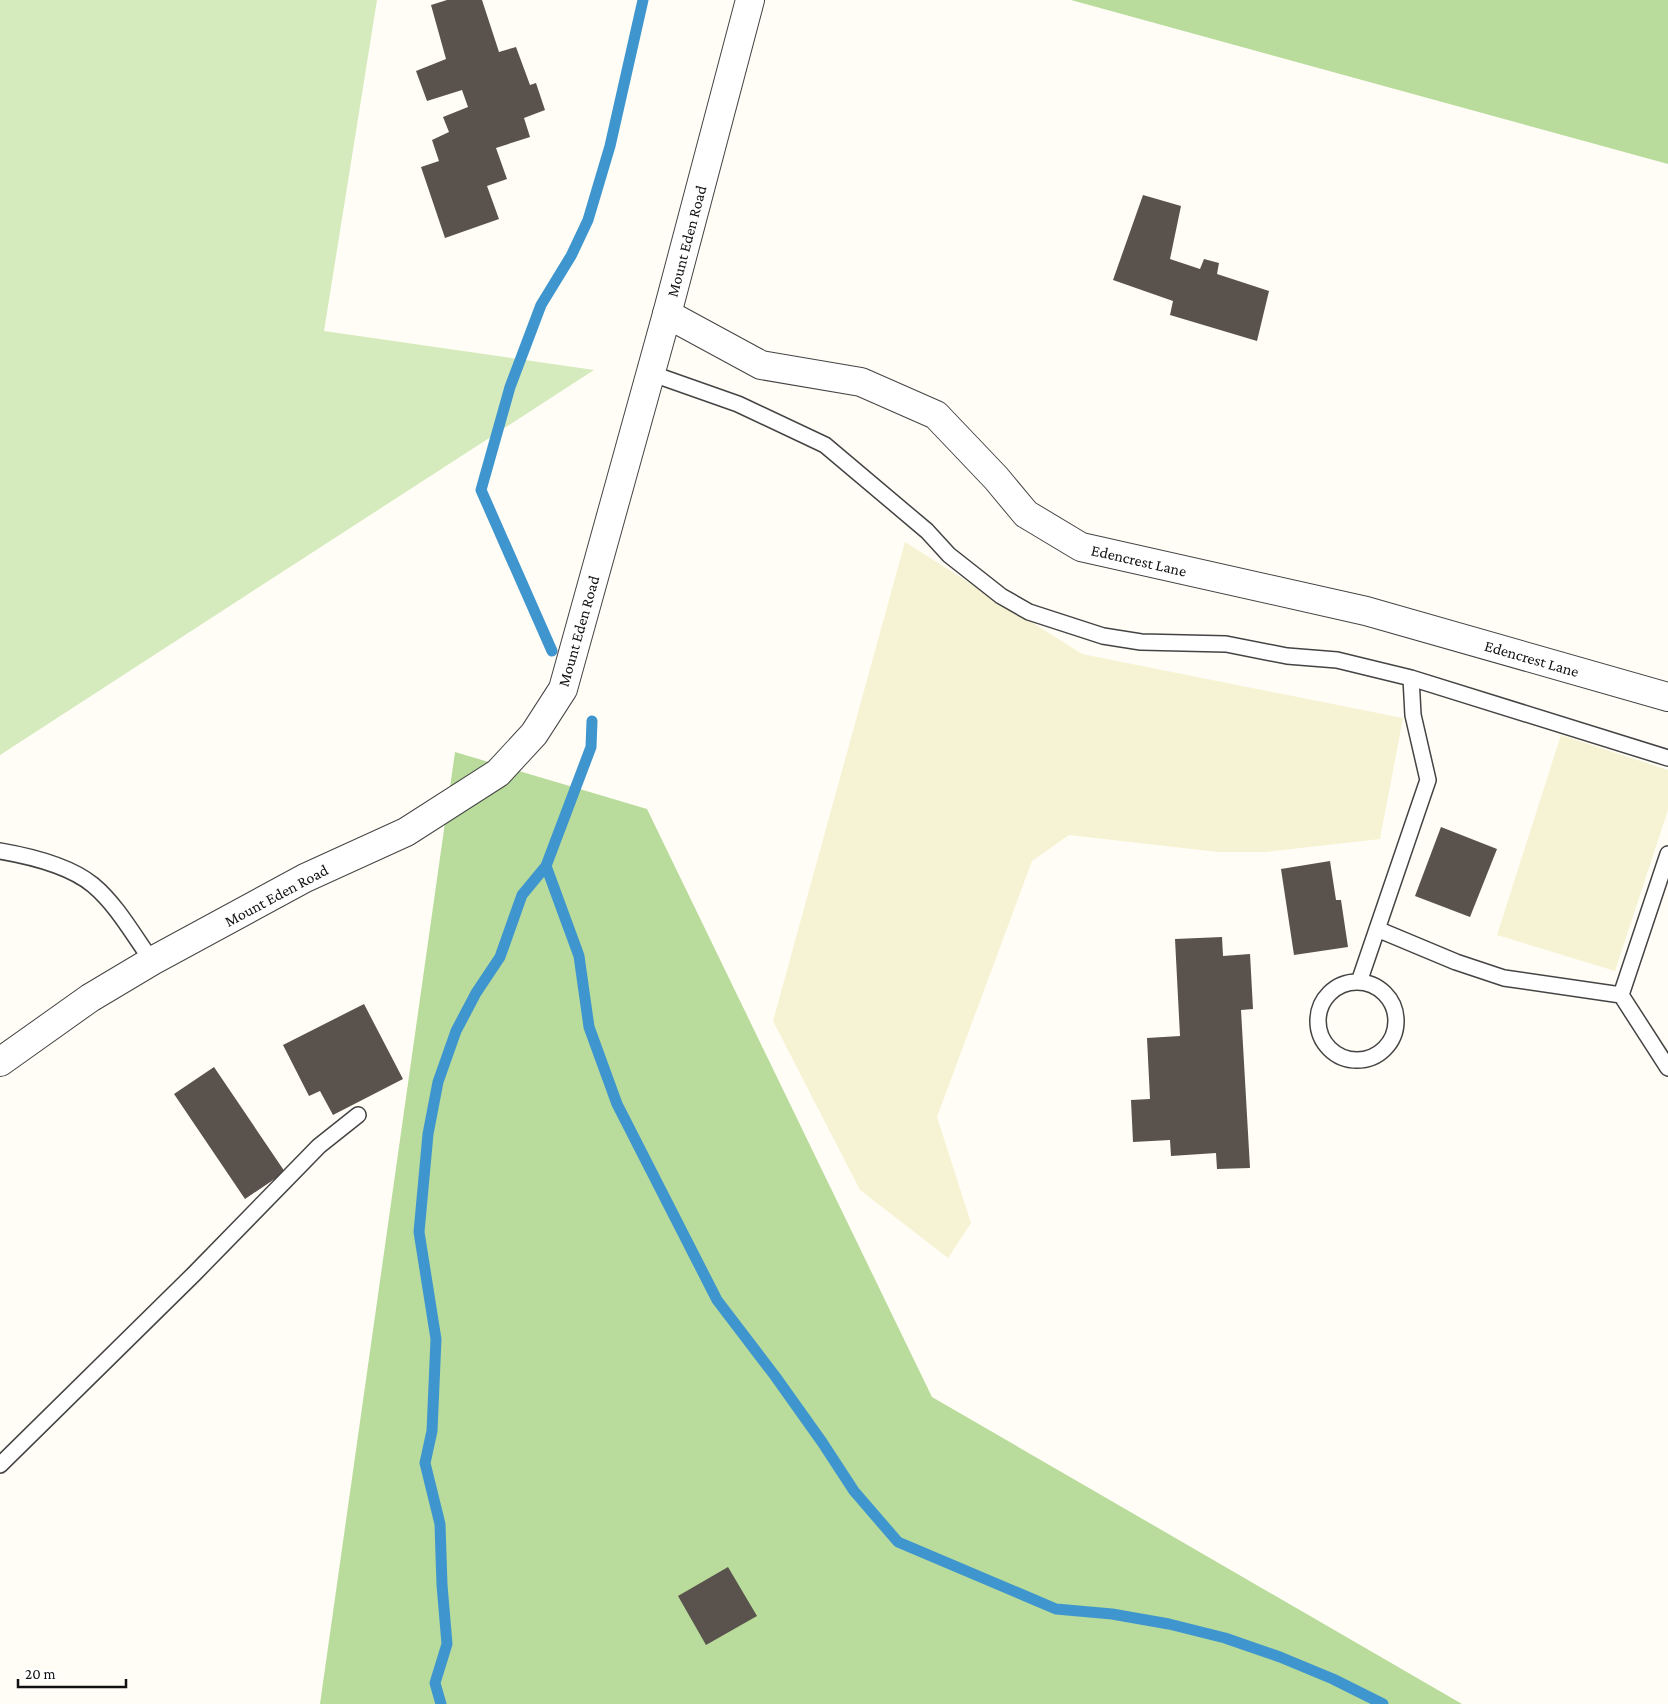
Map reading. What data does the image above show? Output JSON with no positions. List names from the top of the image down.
{
  "streets": {
    "street": ["Mount Eden Road", "Edencrest Lane"]
  },
  "crossings": [
    ["Mount Eden Road", "Edencrest Lane"]
  ],
  "scale_bar": "20 m"
}
